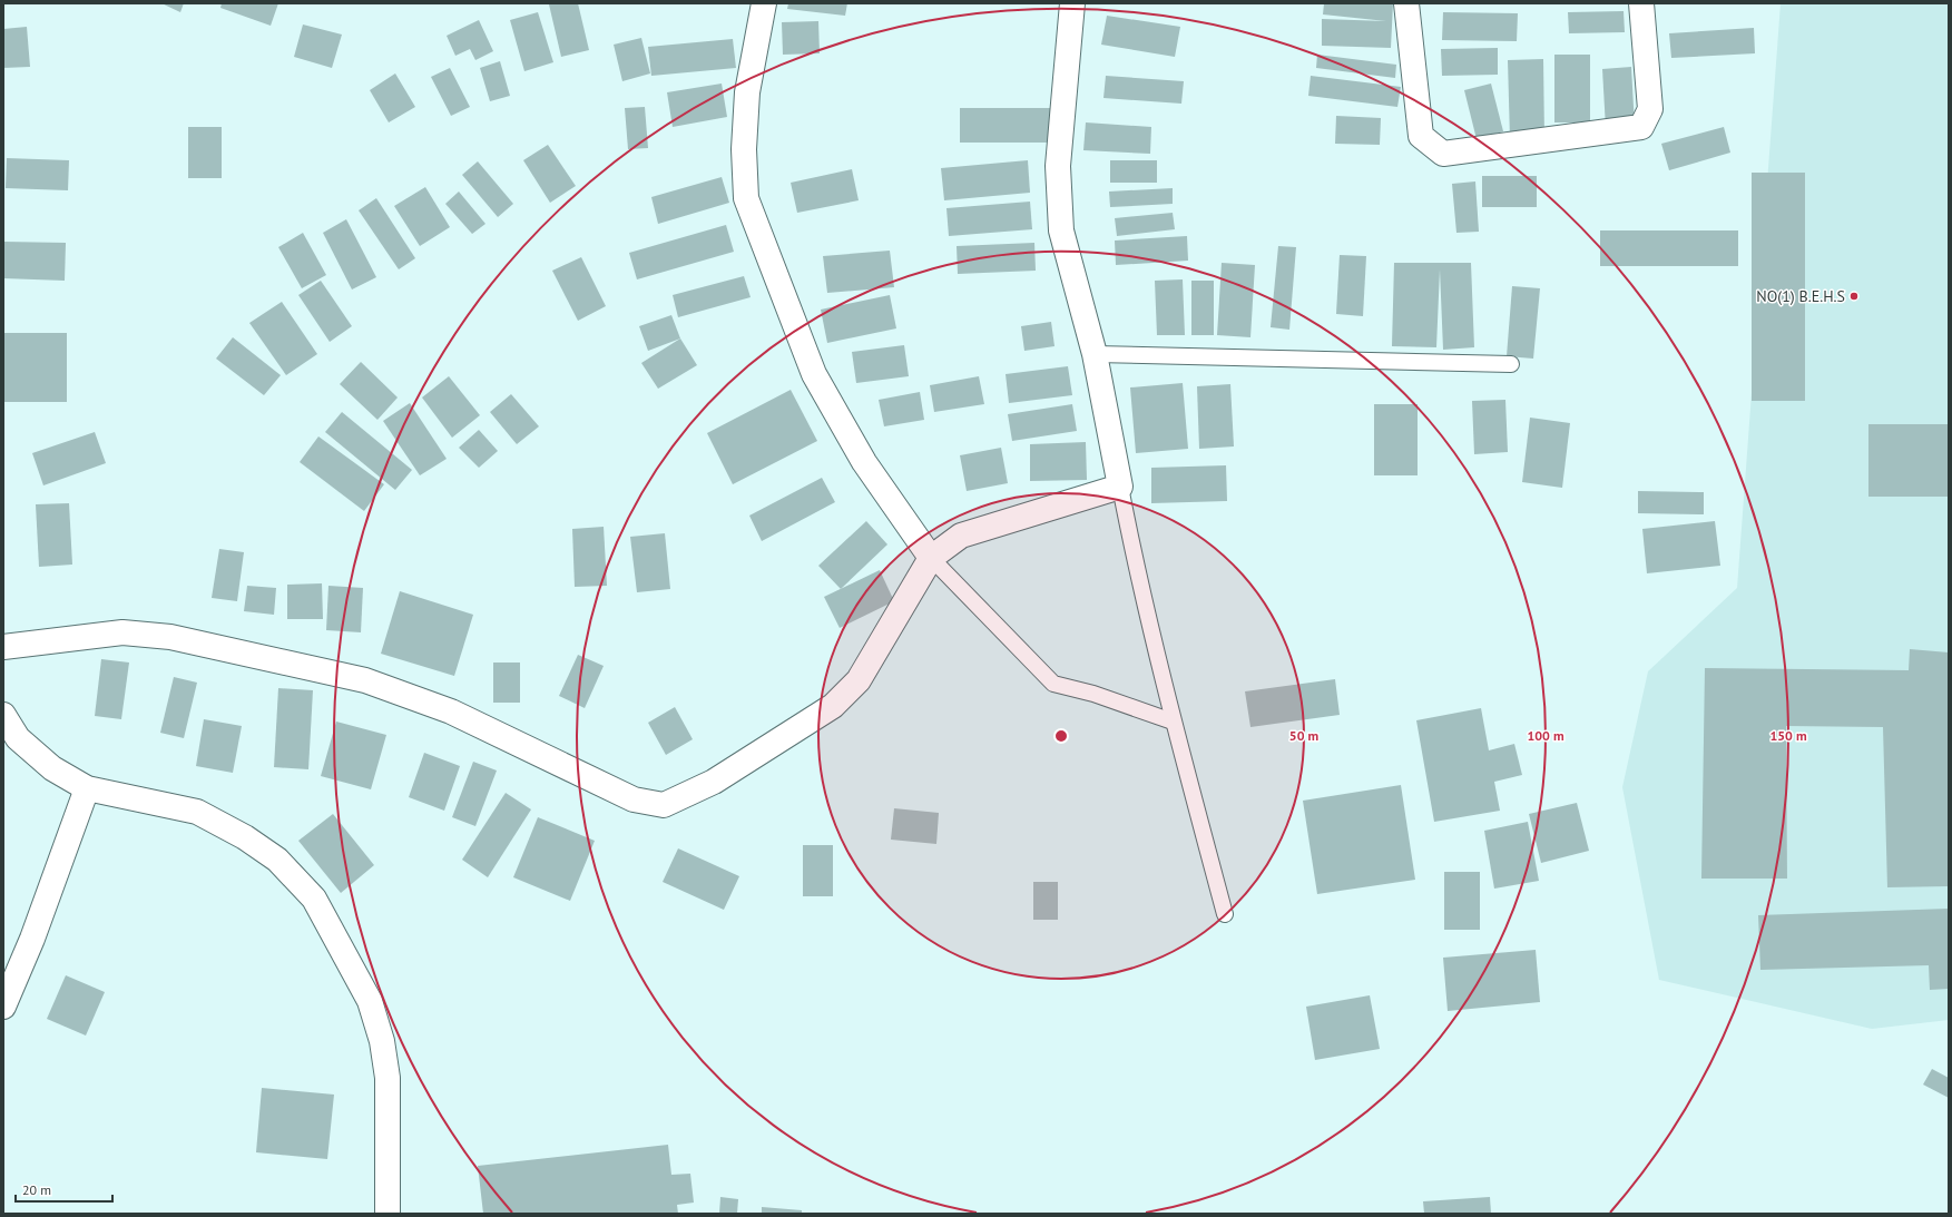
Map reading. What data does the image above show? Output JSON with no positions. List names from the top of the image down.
{
  "places": ["NO(1) B.E.H.S"],
  "scale_bar": "20 m",
  "rings": ["50 m", "100 m", "150 m"]
}
